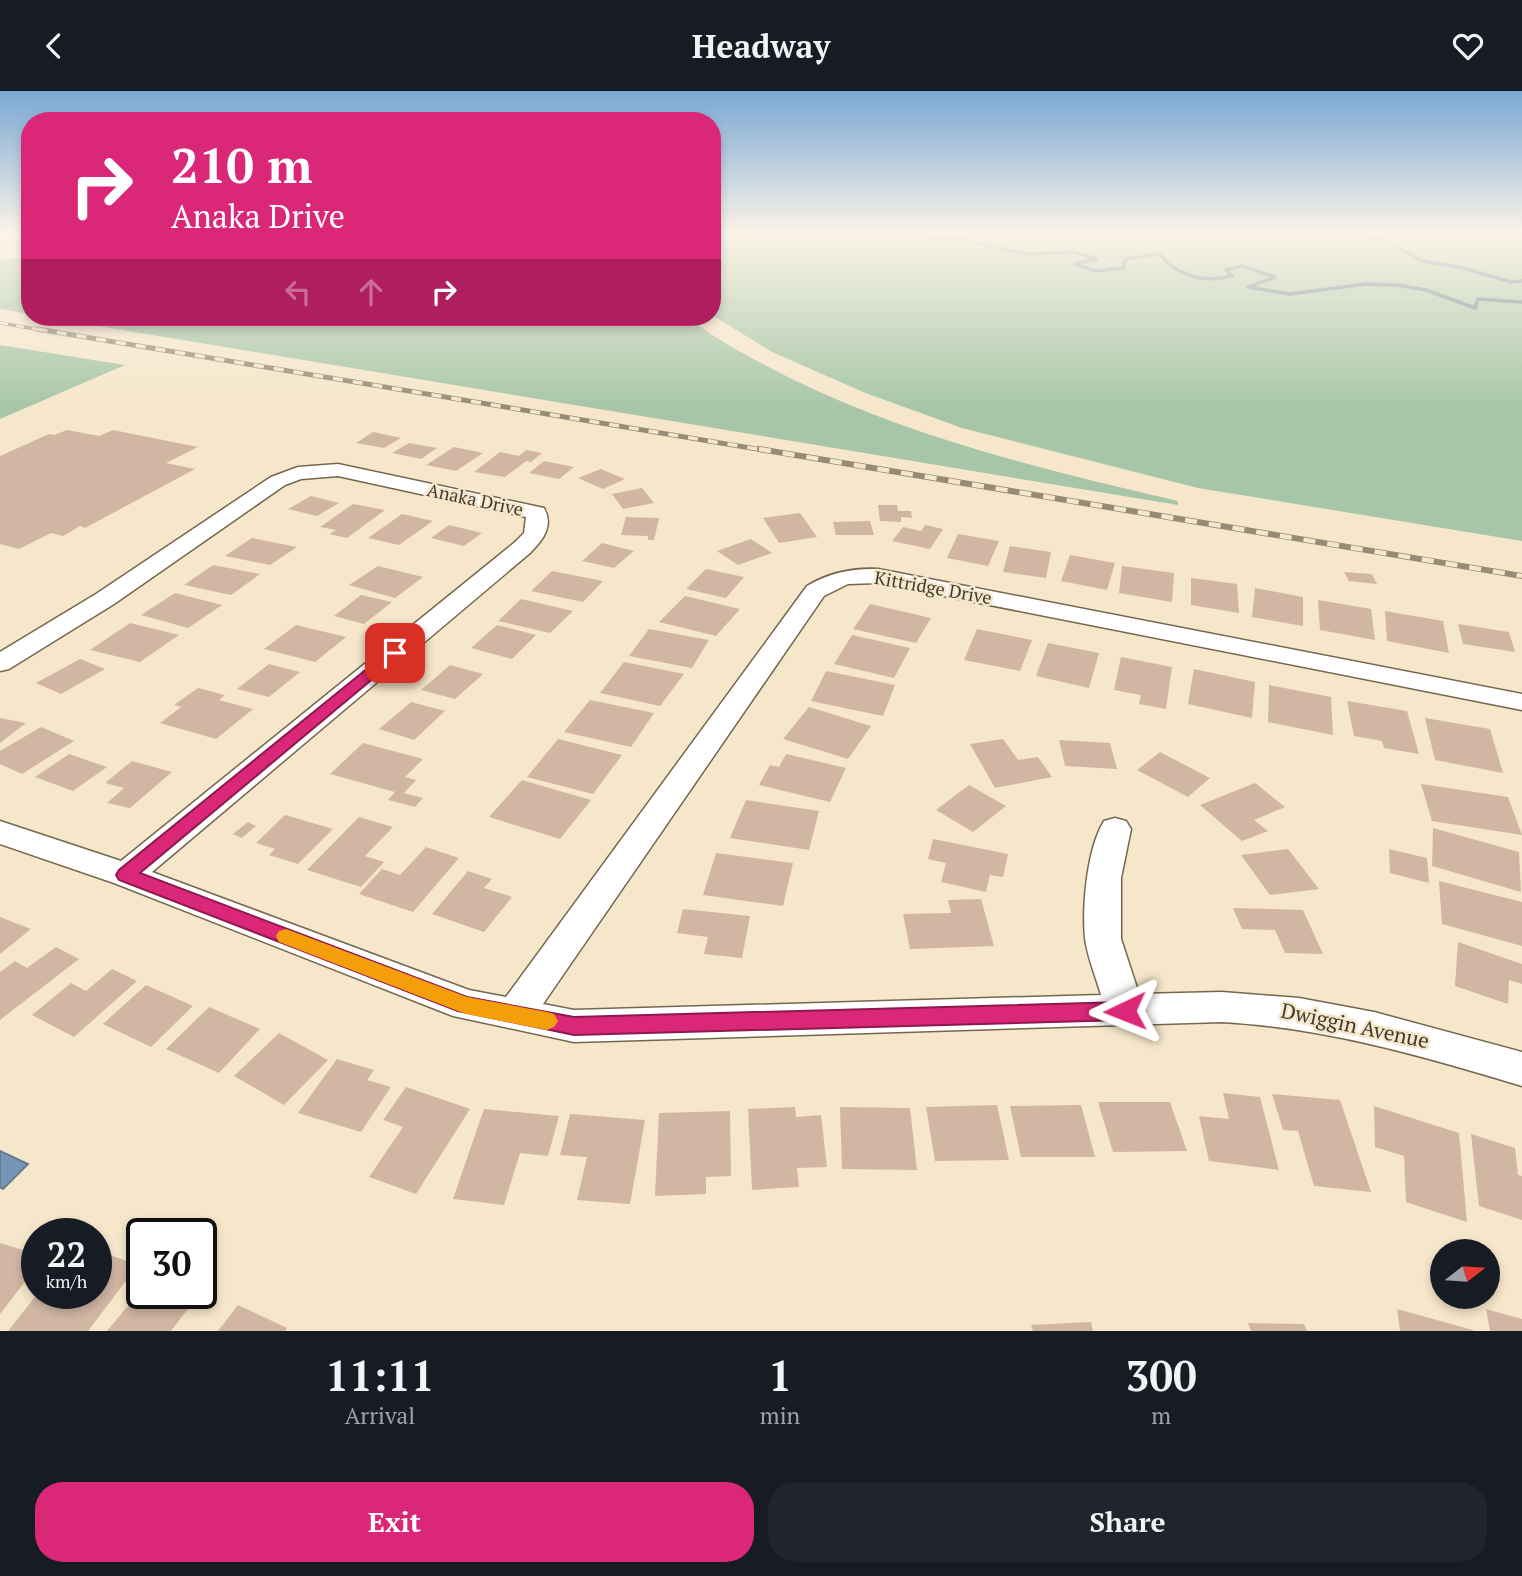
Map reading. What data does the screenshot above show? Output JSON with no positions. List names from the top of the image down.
{
  "streets": {
    "street": ["Anaka Drive", "Kittridge Drive", "Dwiggin Avenue"]
  },
  "crossings": [
    ["Anaka Drive", "Dwiggin Avenue"],
    ["Kittridge Drive", "Dwiggin Avenue"]
  ],
  "north": "right",
  "page": {
    "header": "Headway",
    "turn": ["210 m", "Anaka Drive"],
    "speed": "22 km/h",
    "limit": "30",
    "eta": [
      "11:11",
      "Arrival",
      "1",
      "min",
      "300",
      "m"
    ],
    "buttons": ["Exit", "Share"]
  }
}
